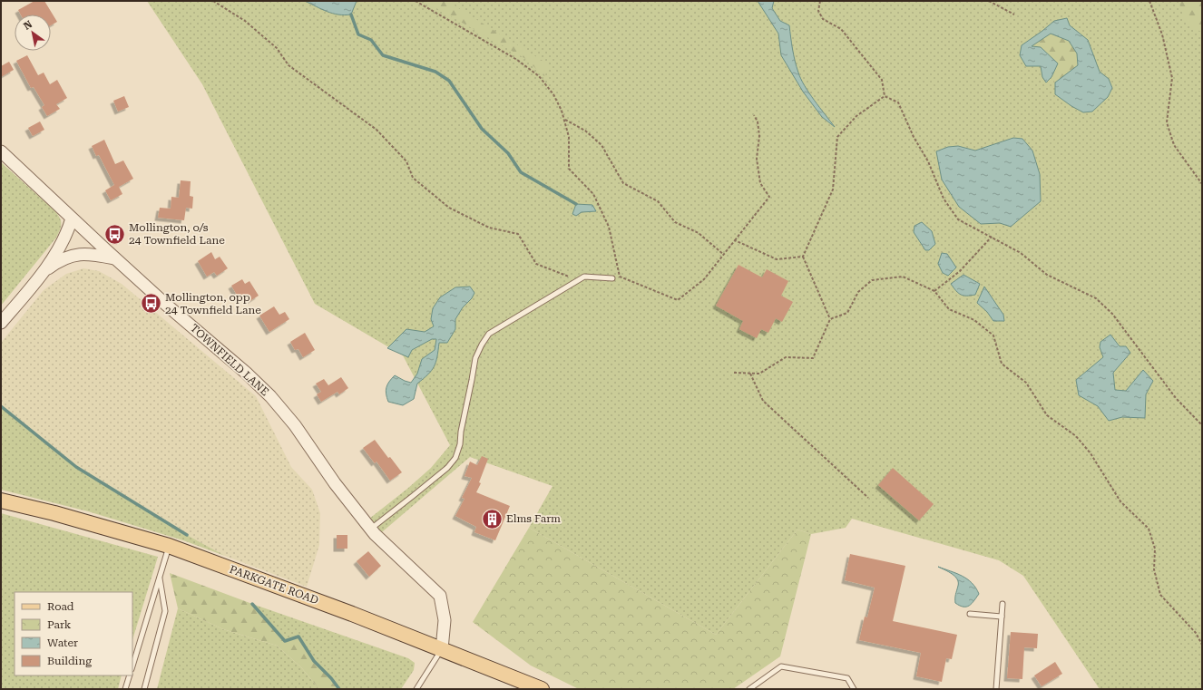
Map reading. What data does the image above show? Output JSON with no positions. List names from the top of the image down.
{
  "streets": {
    "main road": ["PARKGATE ROAD"],
    "street": ["TOWNFIELD LANE"]
  },
  "crossings": [
    ["TOWNFIELD LANE", "PARKGATE ROAD"]
  ],
  "places": {
    "bus stop": ["Mollington, o/s 24 Townfield Lane", "Mollington, opp 24 Townfield Lane"],
    "building": ["Elms Farm"]
  },
  "legend": [
    "Road",
    "Park",
    "Water",
    "Building"
  ],
  "north": "top left"
}
